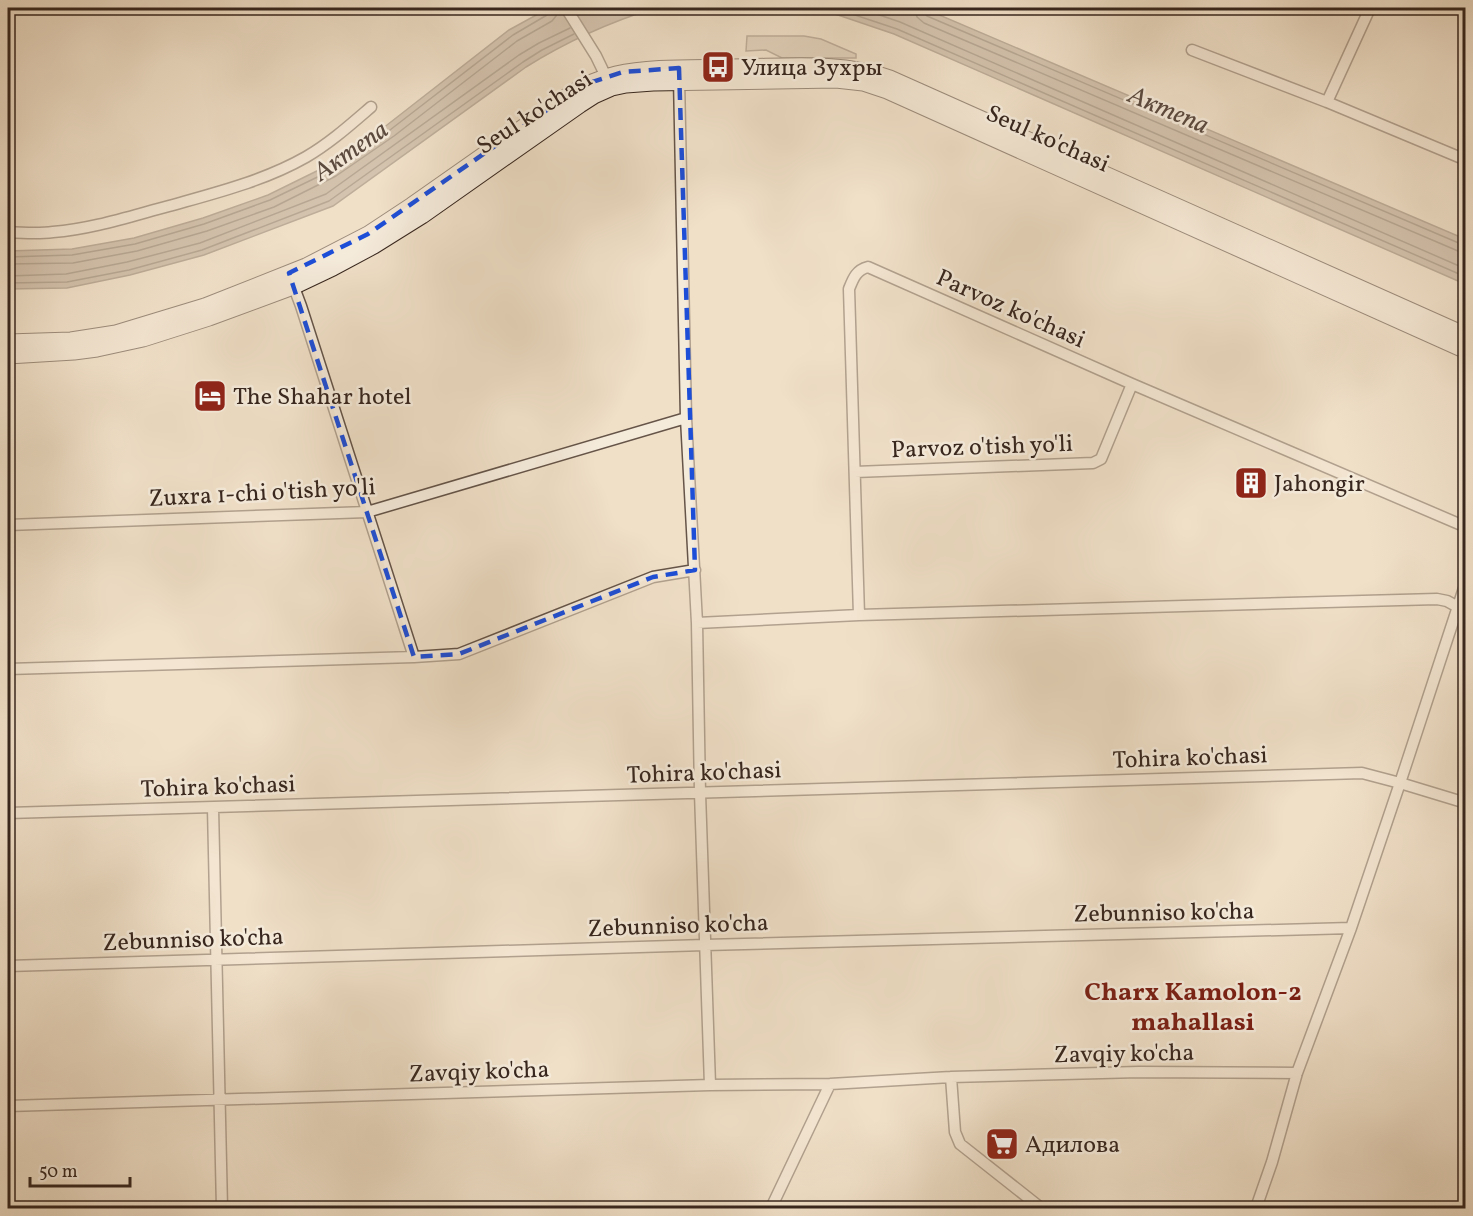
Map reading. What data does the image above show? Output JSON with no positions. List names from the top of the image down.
{
  "streets": {
    "main road": ["Seul ko'chasi"],
    "street": [
      "Parvoz ko'chasi",
      "Parvoz o'tish yo'li",
      "Zuxra 1-chi o'tish yo'li",
      "Tohira ko'chasi",
      "Zebunniso ko'cha",
      "Zavqiy ko'cha"
    ]
  },
  "crossings": [
    ["Parvoz ko'chasi", "Parvoz o'tish yo'li"]
  ],
  "districts": ["Charx Kamolon-2 mahallasi"],
  "water": ["Актепа"],
  "places": {
    "bus stop": ["Улица Зухры"],
    "hotel": ["The Shahar hotel"],
    "building": ["Jahongir"],
    "supermarket": ["Адилова"]
  },
  "scale_bar": "50 m"
}
